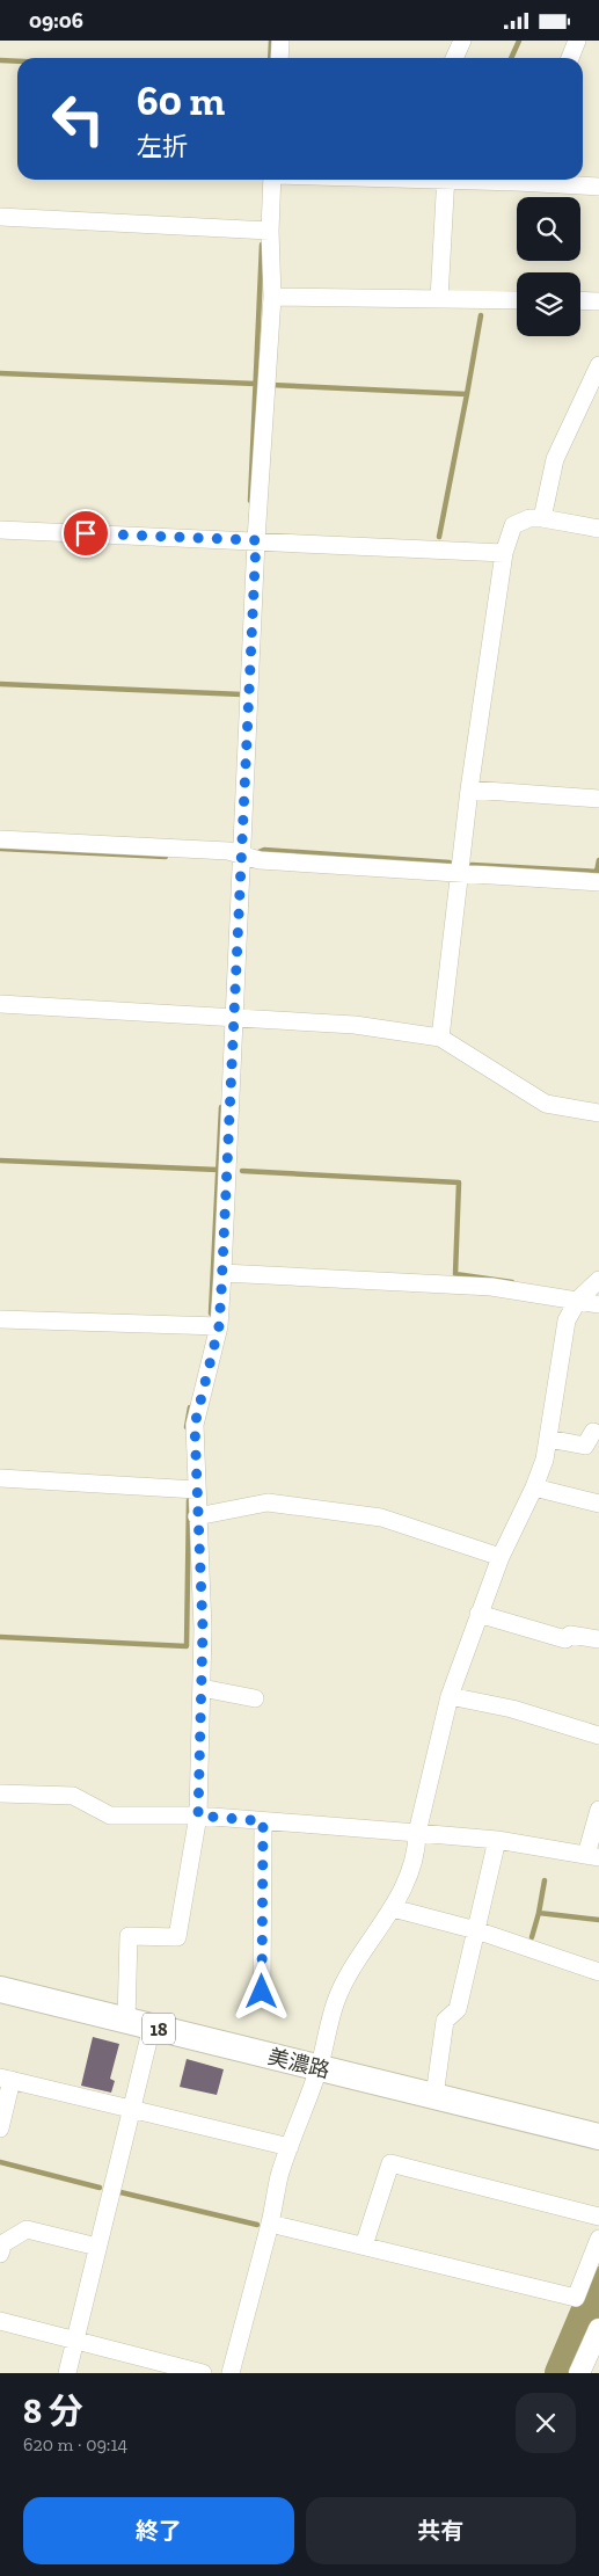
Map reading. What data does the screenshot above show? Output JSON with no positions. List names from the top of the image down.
{
  "streets": {
    "main road": ["18", "美濃路"]
  },
  "page": {
    "status": "09:06",
    "turn": ["60 m", "左折"],
    "heading": ["8 分", "620 m · 09:14"],
    "buttons": ["終了", "共有"]
  }
}
